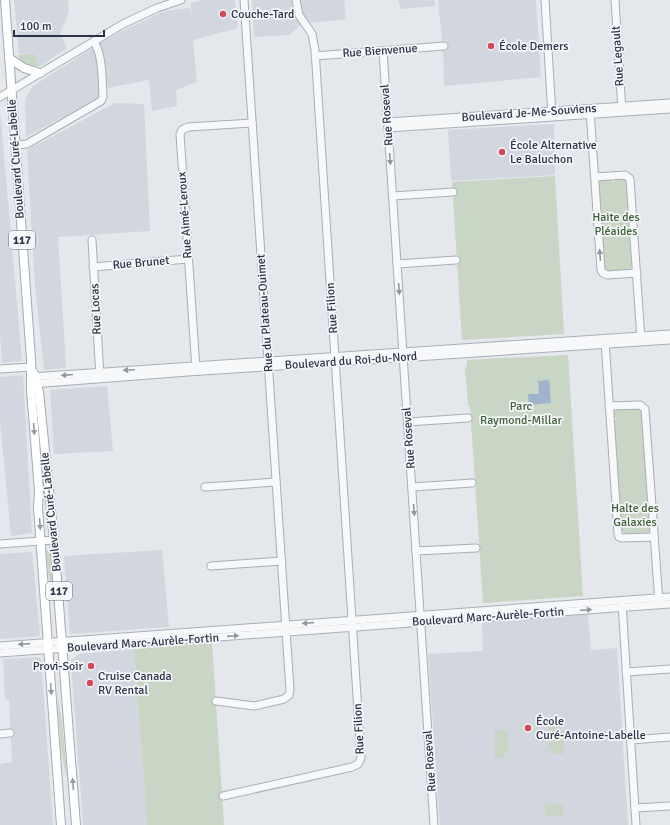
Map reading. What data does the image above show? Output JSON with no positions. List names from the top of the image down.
{
  "streets": {
    "main road": ["Boulevard Curé-Labelle", "117"],
    "street": [
      "Rue Bienvenue",
      "Rue Legault",
      "Boulevard Je-Me-Souviens",
      "Rue Roseval",
      "Rue Aimé-Leroux",
      "Rue Brunet",
      "Rue Filion",
      "Rue Locas",
      "Rue du Plateau-Ouimet",
      "Boulevard du Roi-du-Nord",
      "Boulevard Marc-Aurèle-Fortin"
    ]
  },
  "crossings": [
    ["Rue Bienvenue", "Rue Roseval"],
    ["Rue Bienvenue", "Rue Filion"],
    ["Rue Legault", "Boulevard Je-Me-Souviens"],
    ["Boulevard Je-Me-Souviens", "Rue Roseval"],
    ["Rue Roseval", "Boulevard du Roi-du-Nord"],
    ["Rue Roseval", "Boulevard Marc-Aurèle-Fortin"],
    ["Boulevard Curé-Labelle", "Boulevard du Roi-du-Nord"],
    ["Boulevard Curé-Labelle", "Boulevard Marc-Aurèle-Fortin"],
    ["Rue Aimé-Leroux", "Rue Brunet"],
    ["Rue Aimé-Leroux", "Rue du Plateau-Ouimet"],
    ["Rue Aimé-Leroux", "Boulevard du Roi-du-Nord"],
    ["Rue Brunet", "Rue Locas"],
    ["Rue Filion", "Boulevard du Roi-du-Nord"],
    ["Rue Filion", "Boulevard Marc-Aurèle-Fortin"],
    ["Rue Locas", "Boulevard du Roi-du-Nord"],
    ["Rue du Plateau-Ouimet", "Boulevard du Roi-du-Nord"],
    ["Rue du Plateau-Ouimet", "Boulevard Marc-Aurèle-Fortin"]
  ],
  "parks": ["Haite des Pléaides", "Parc Raymond-Millar", "Halte des Galaxies"],
  "places": [
    "Couche-Tard",
    "École Demers",
    "École Alternative Le Baluchon",
    "Provi-Soir",
    "Cruise Canada RV Rental",
    "École Curé-Antoine-Labelle"
  ],
  "scale_bar": "100 m"
}
